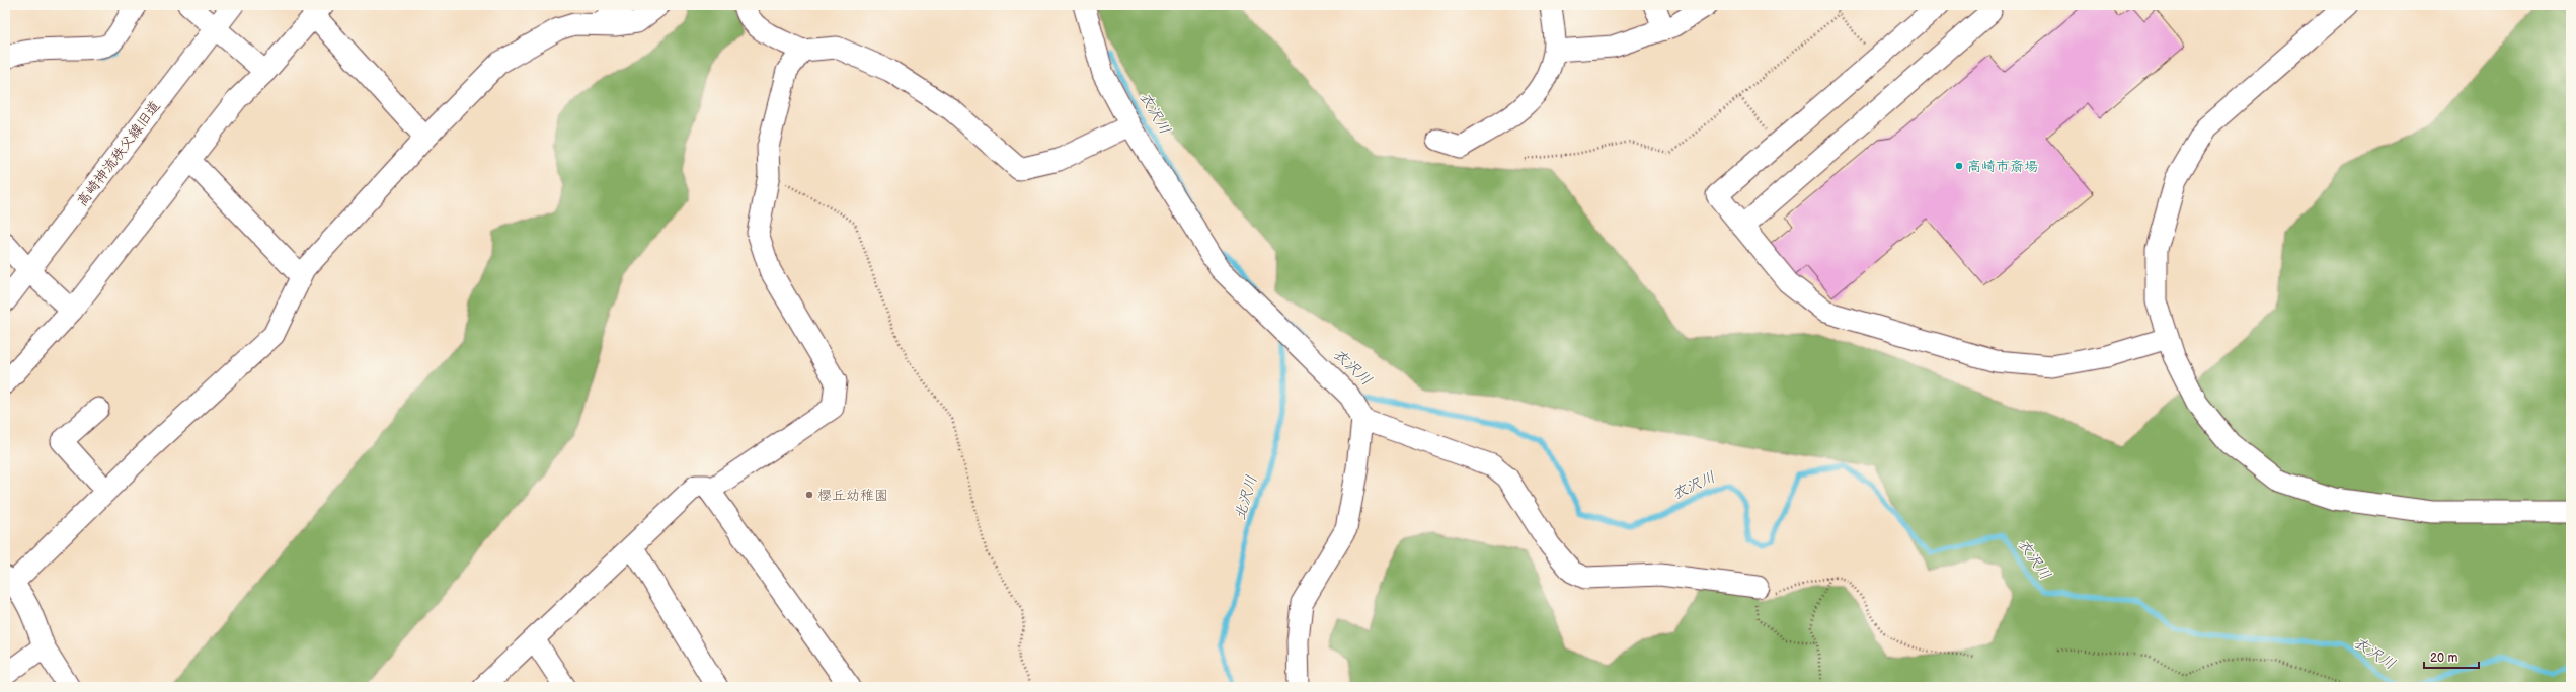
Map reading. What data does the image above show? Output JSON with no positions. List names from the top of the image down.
{
  "streets": {
    "street": ["高崎神流秩父線旧道"]
  },
  "water": ["衣沢川", "北沢川"],
  "places": ["高崎市斎場", "櫻丘幼稚園"],
  "scale_bar": "20 m"
}
